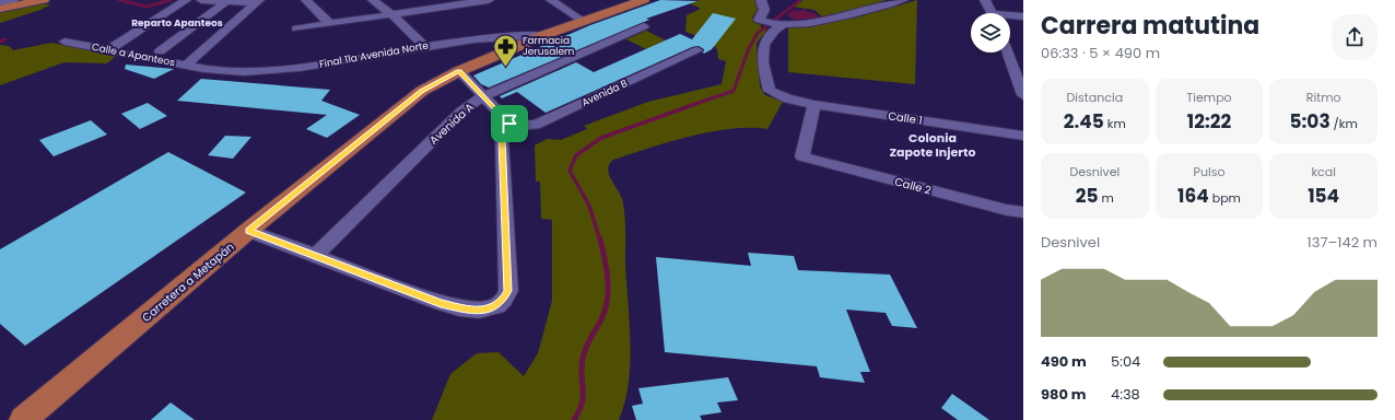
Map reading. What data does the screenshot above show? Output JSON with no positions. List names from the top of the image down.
{
  "streets": {
    "main road": ["Carretera a Metapán"],
    "street": [
      "Calle a Apanteos",
      "Final 11a Avenida Norte",
      "Avenida B",
      "Calle 1",
      "Avenida A",
      "Calle 2"
    ]
  },
  "crossings": [
    ["Calle a Apanteos", "Final 11a Avenida Norte"],
    ["Final 11a Avenida Norte", "Carretera a Metapán"],
    ["Calle 1", "Calle 2"]
  ],
  "districts": ["Reparto Apanteos", "Colonia Zapote Injerto"],
  "places": {
    "pharmacy": ["Farmacia Jerusalem"]
  },
  "page": {
    "heading": ["Carrera matutina", "06:33 · 5 × 490 m"],
    "stats": [
      ["Distancia", "2.45 km"],
      ["Tiempo", "12:22"],
      ["Ritmo", "5:03 /km"],
      ["Desnivel", "25 m"],
      ["Pulso", "164 bpm"],
      ["kcal", "154"]
    ],
    "chart": ["Desnivel", "137–142 m"],
    "list": [
      {
        "name": "490 m",
        "note": "5:04"
      },
      {
        "name": "980 m",
        "note": "4:38"
      }
    ]
  }
}
